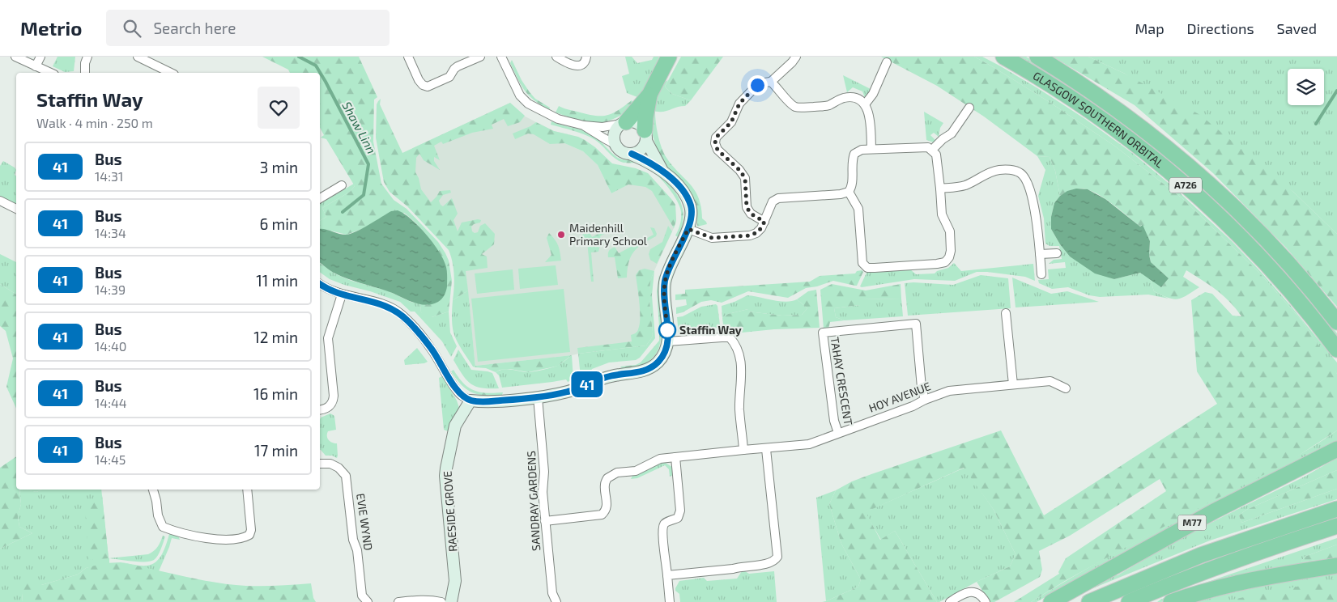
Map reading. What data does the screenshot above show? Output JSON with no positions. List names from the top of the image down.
{
  "streets": {
    "highway": ["GLASGOW SOUTHERN ORBITAL", "A726", "M77"],
    "street": [
      "TAHAY CRESCENT",
      "HOY AVENUE",
      "SANDRAY GARDENS",
      "RAESIDE GROVE",
      "EVIE WYND"
    ]
  },
  "crossings": [
    ["TAHAY CRESCENT", "HOY AVENUE"]
  ],
  "water": ["Shaw Linn"],
  "places": ["Maidenhill Primary School", "Staffin Way"],
  "lines": ["bus line 41"],
  "page": {
    "header": "Metrio",
    "search": "Search here",
    "nav": ["Map", "Directions", "Saved"],
    "on_map": "41",
    "heading": ["Staffin Way", "Walk · 4 min · 250 m"],
    "list": [
      {
        "mark": "41",
        "name": "Bus",
        "note": "14:31",
        "value": "3 min"
      },
      {
        "mark": "41",
        "name": "Bus",
        "note": "14:34",
        "value": "6 min"
      },
      {
        "mark": "41",
        "name": "Bus",
        "note": "14:39",
        "value": "11 min"
      },
      {
        "mark": "41",
        "name": "Bus",
        "note": "14:40",
        "value": "12 min"
      },
      {
        "mark": "41",
        "name": "Bus",
        "note": "14:44",
        "value": "16 min"
      },
      {
        "mark": "41",
        "name": "Bus",
        "note": "14:45",
        "value": "17 min"
      }
    ]
  }
}
